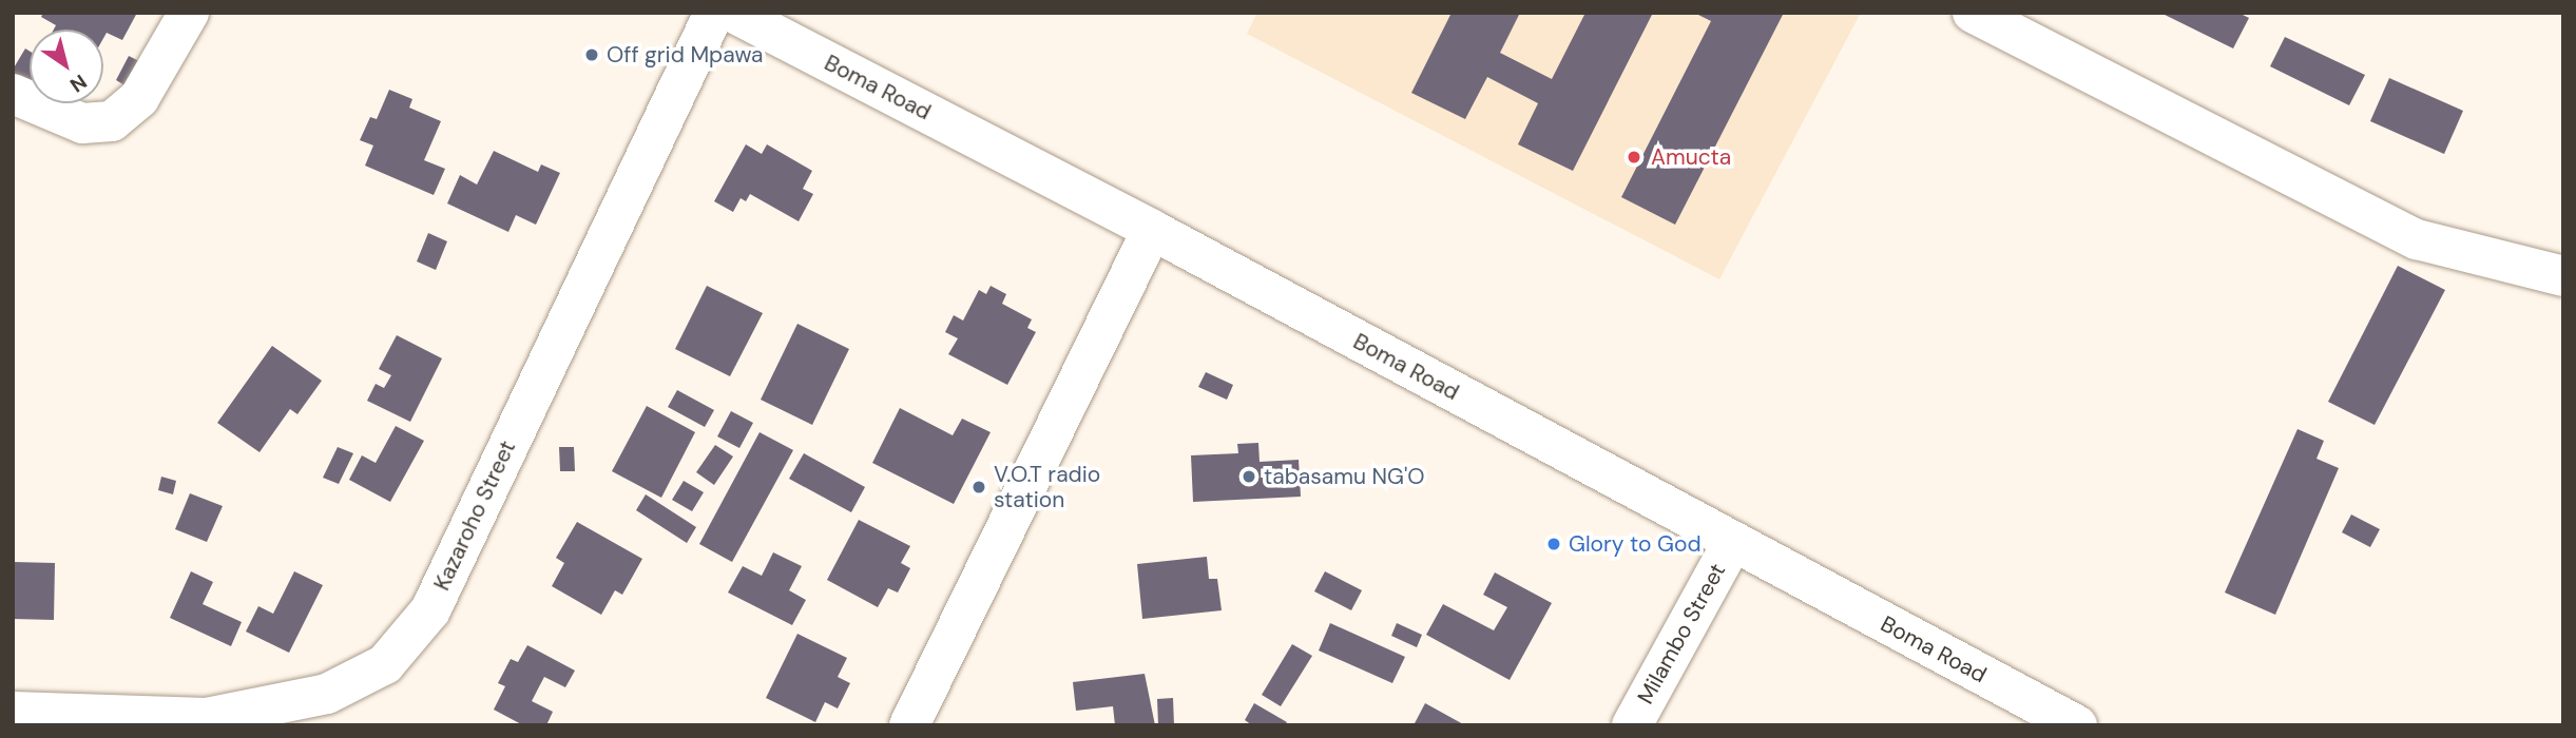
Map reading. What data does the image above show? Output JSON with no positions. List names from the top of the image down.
{
  "streets": {
    "street": ["Boma Road", "Kazaroho Street", "Milambo Street"]
  },
  "crossings": [
    ["Boma Road", "Milambo Street"]
  ],
  "places": [
    "Off grid Mpawa",
    "Amucta",
    "tabasamu NG'O",
    "V.O.T radio station",
    "Glory to God"
  ],
  "north": "bottom right"
}
